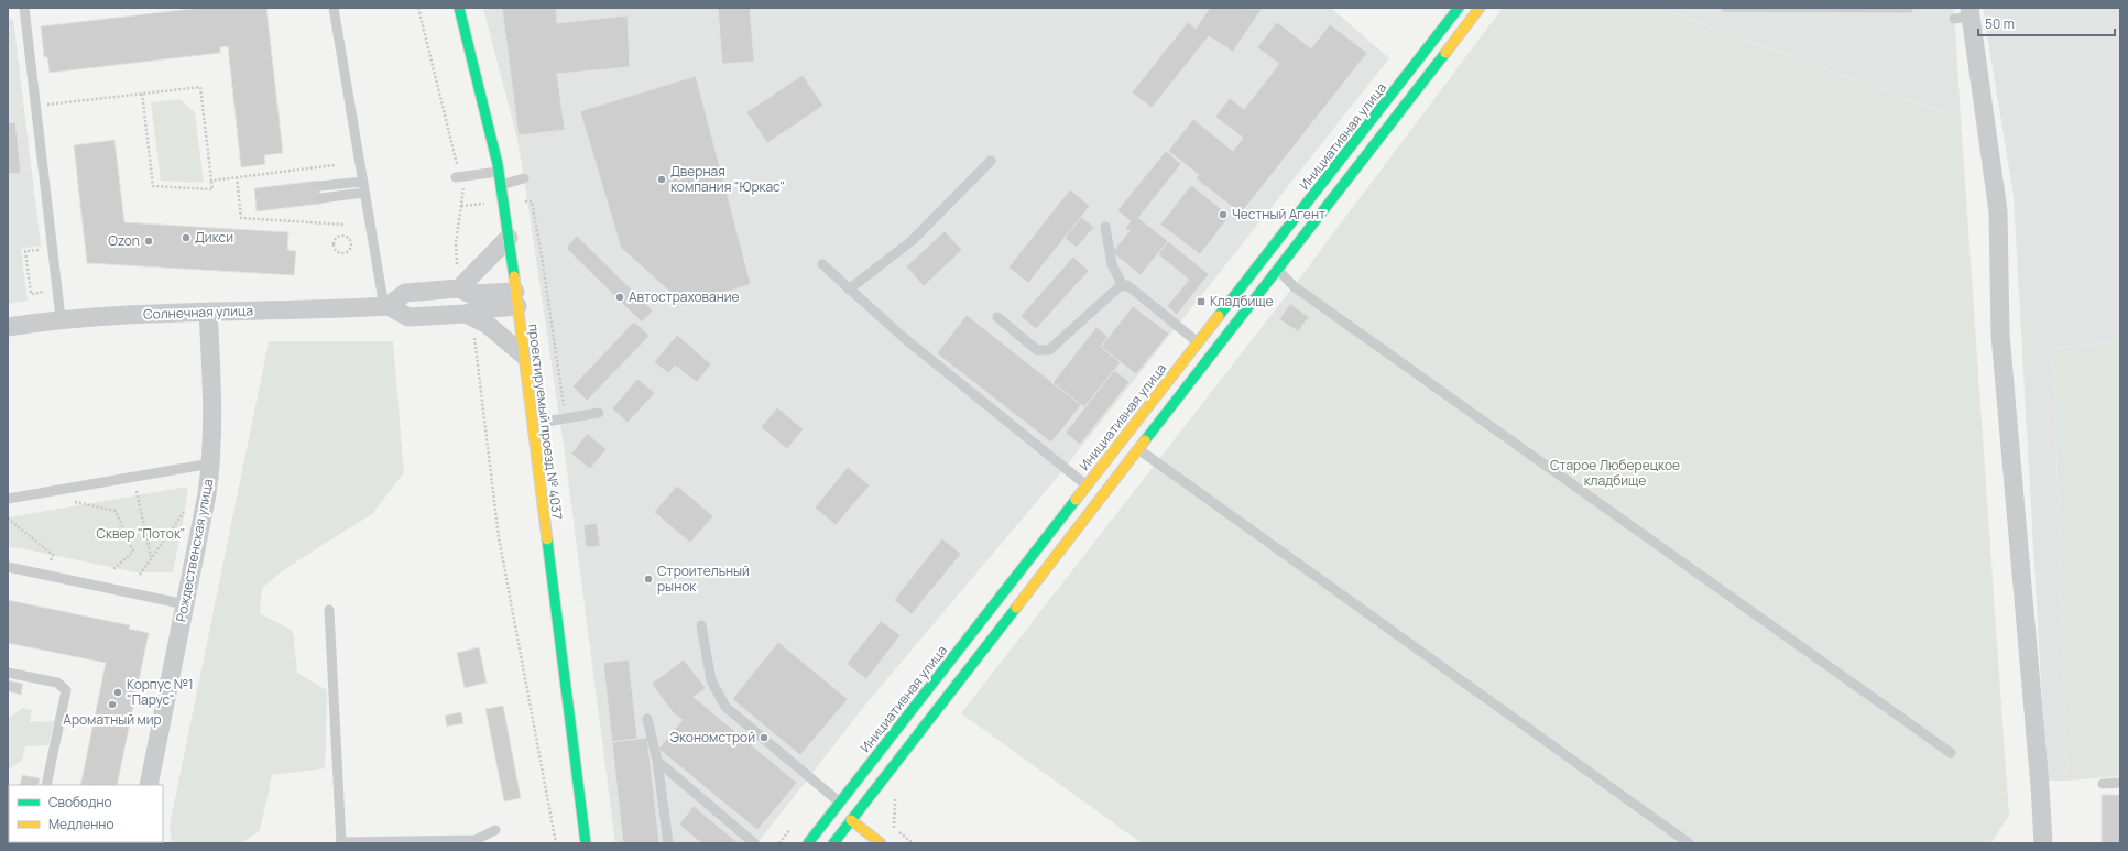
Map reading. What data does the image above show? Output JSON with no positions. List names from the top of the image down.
{
  "streets": {
    "main road": ["Инициативная улица", "проектируемый проезд № 4037"],
    "street": ["Солнечная улица", "Рождественская улица"]
  },
  "crossings": [
    ["Солнечная улица", "Рождественская улица"]
  ],
  "parks": ["Старое Люберецкое кладбище", "Сквер \"Поток\""],
  "places": {
    "other": [
      "Дверная компания \"Юркас\"",
      "Честный Агент",
      "Дикси",
      "Ozon",
      "Автострахование",
      "Строительный рынок",
      "Корпус №1 \"Парус\"",
      "Ароматный мир",
      "Экономстрой"
    ],
    "transit": ["Кладбище"]
  },
  "legend": ["Свободно", "Медленно"],
  "scale_bar": "50 m"
}
